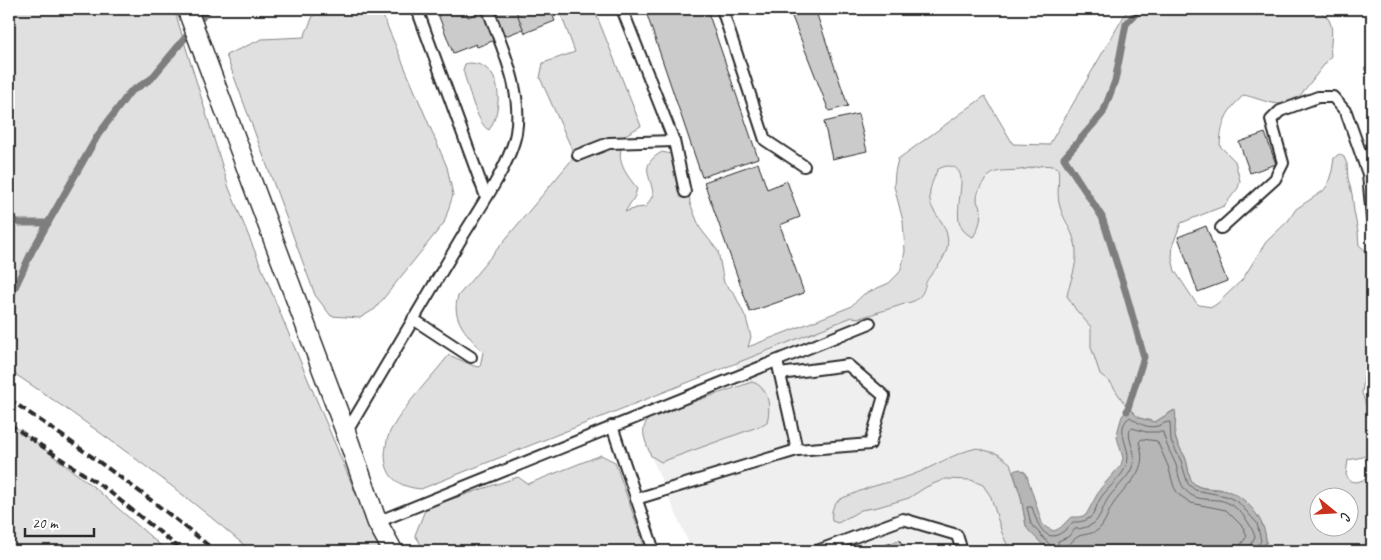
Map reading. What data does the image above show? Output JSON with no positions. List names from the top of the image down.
{
  "scale_bar": "20 m",
  "north": "right"
}
